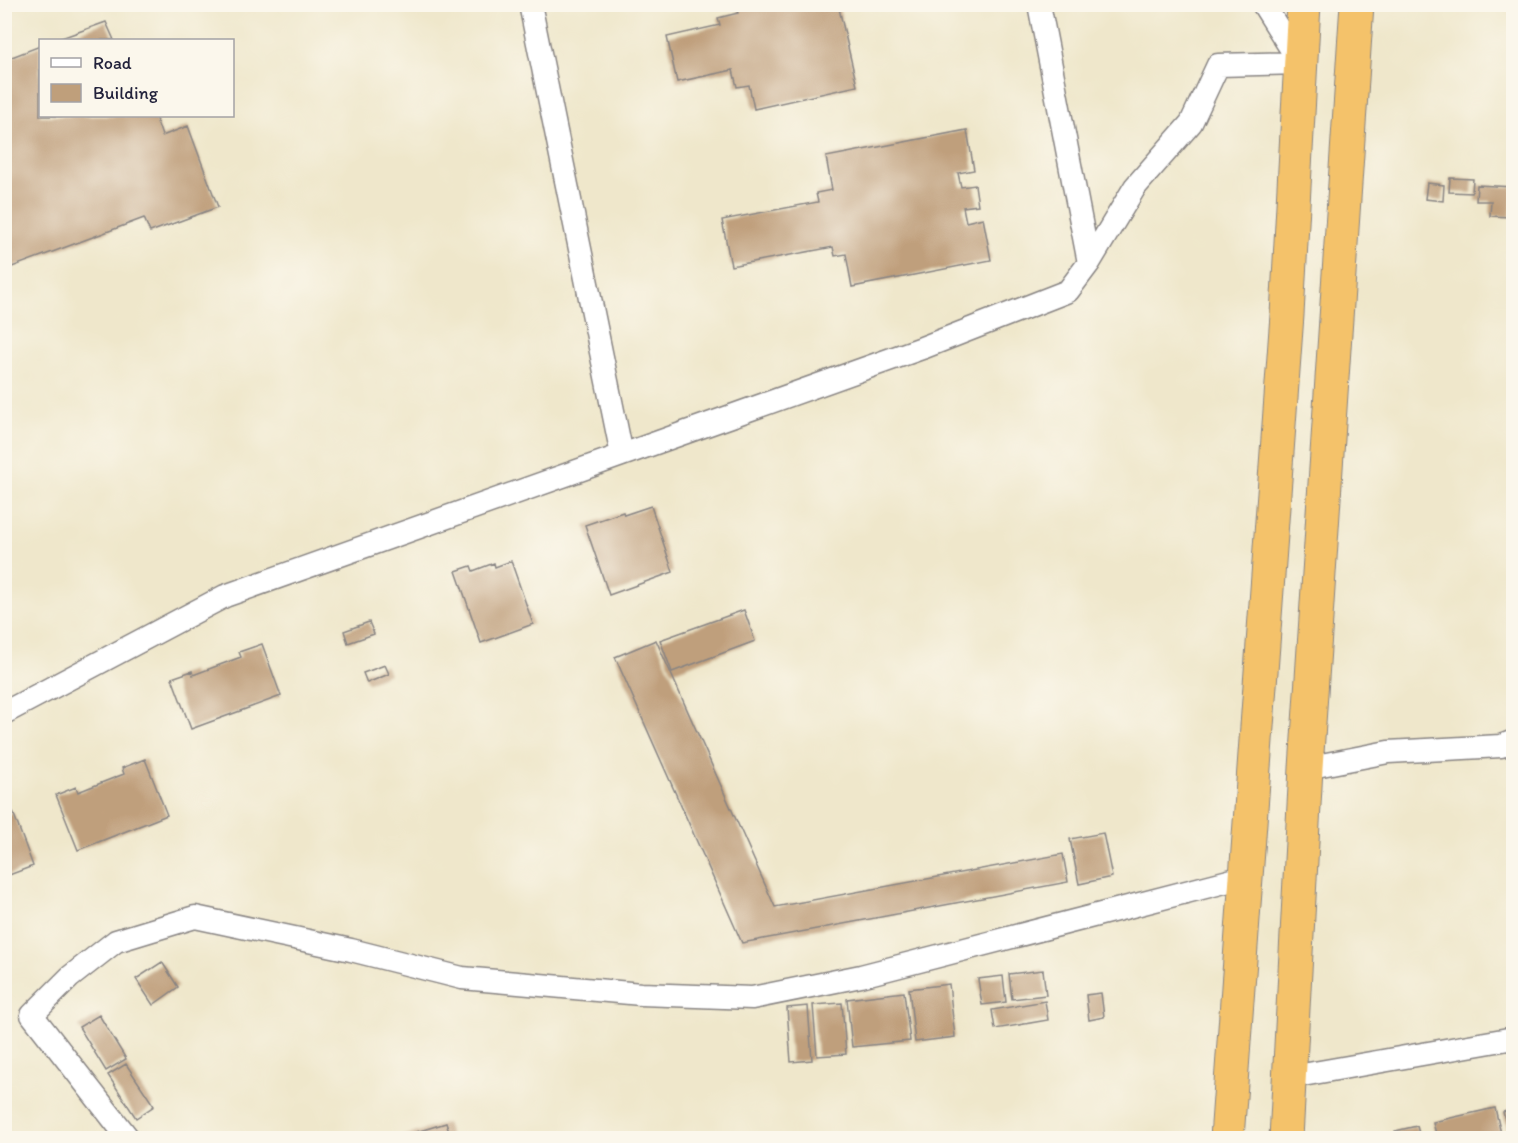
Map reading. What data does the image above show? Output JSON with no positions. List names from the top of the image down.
{
  "legend": ["Road", "Building"]
}
